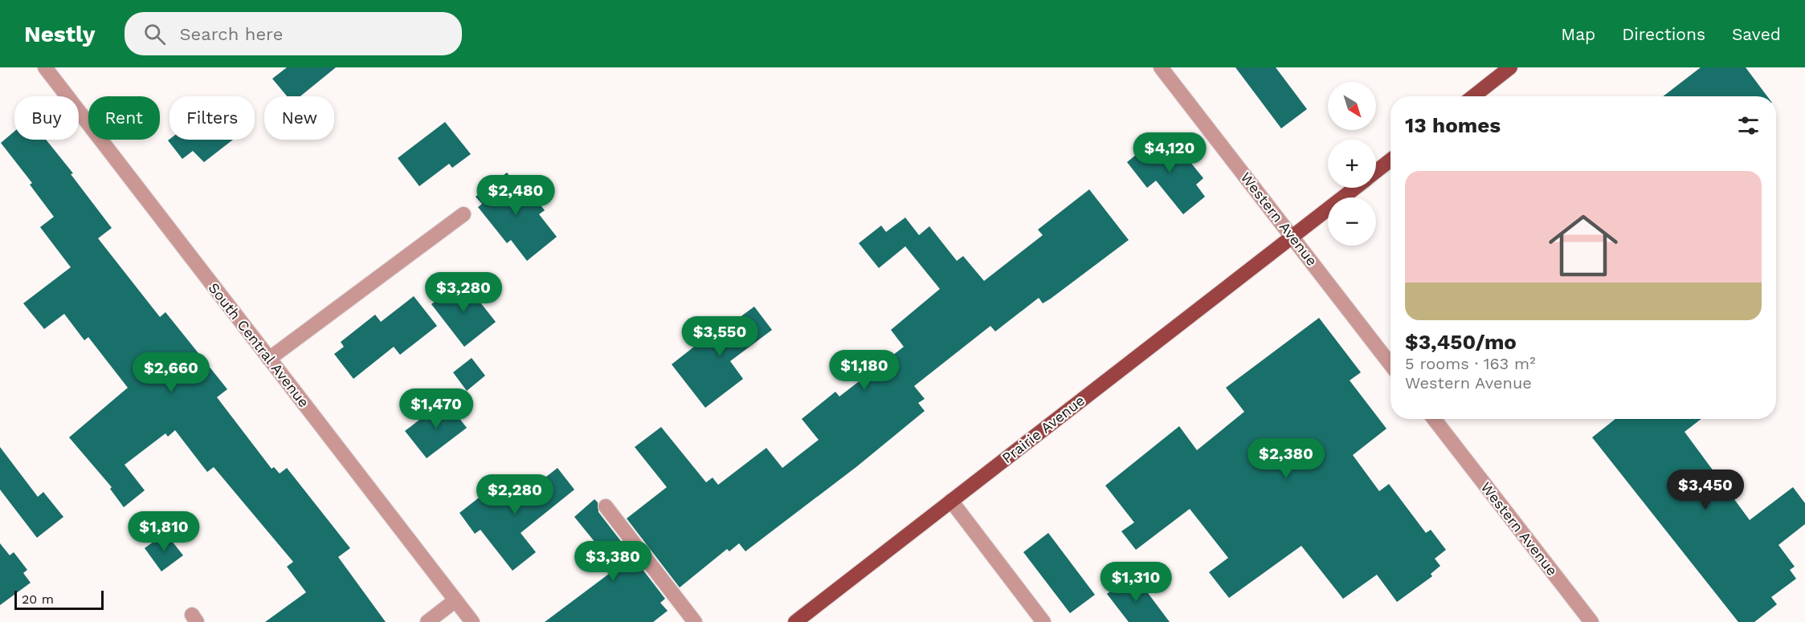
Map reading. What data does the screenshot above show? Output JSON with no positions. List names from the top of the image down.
{
  "streets": {
    "main road": ["Prairie Avenue"],
    "street": ["Western Avenue", "South Central Avenue"]
  },
  "crossings": [
    ["Western Avenue", "Prairie Avenue"]
  ],
  "scale_bar": "20 m",
  "north": "bottom right",
  "page": {
    "header": "Nestly",
    "search": "Search here",
    "nav": ["Map", "Directions", "Saved"],
    "map_buttons": ["+", "−"],
    "chip": [
      "Buy",
      "Rent",
      "Filters",
      "New"
    ],
    "heading": "13 homes",
    "price": [
      "$4,120",
      "$2,480",
      "$3,280",
      "$3,550",
      "$1,180",
      "$2,660",
      "$1,470",
      "$2,380",
      "$3,450",
      "$2,280",
      "$1,810",
      "$3,380",
      "$1,310"
    ],
    "list": [
      {
        "name": "$3,450/mo",
        "note": "5 rooms · 163 m² · Western Avenue"
      }
    ],
    "scale": "20 m"
  }
}
